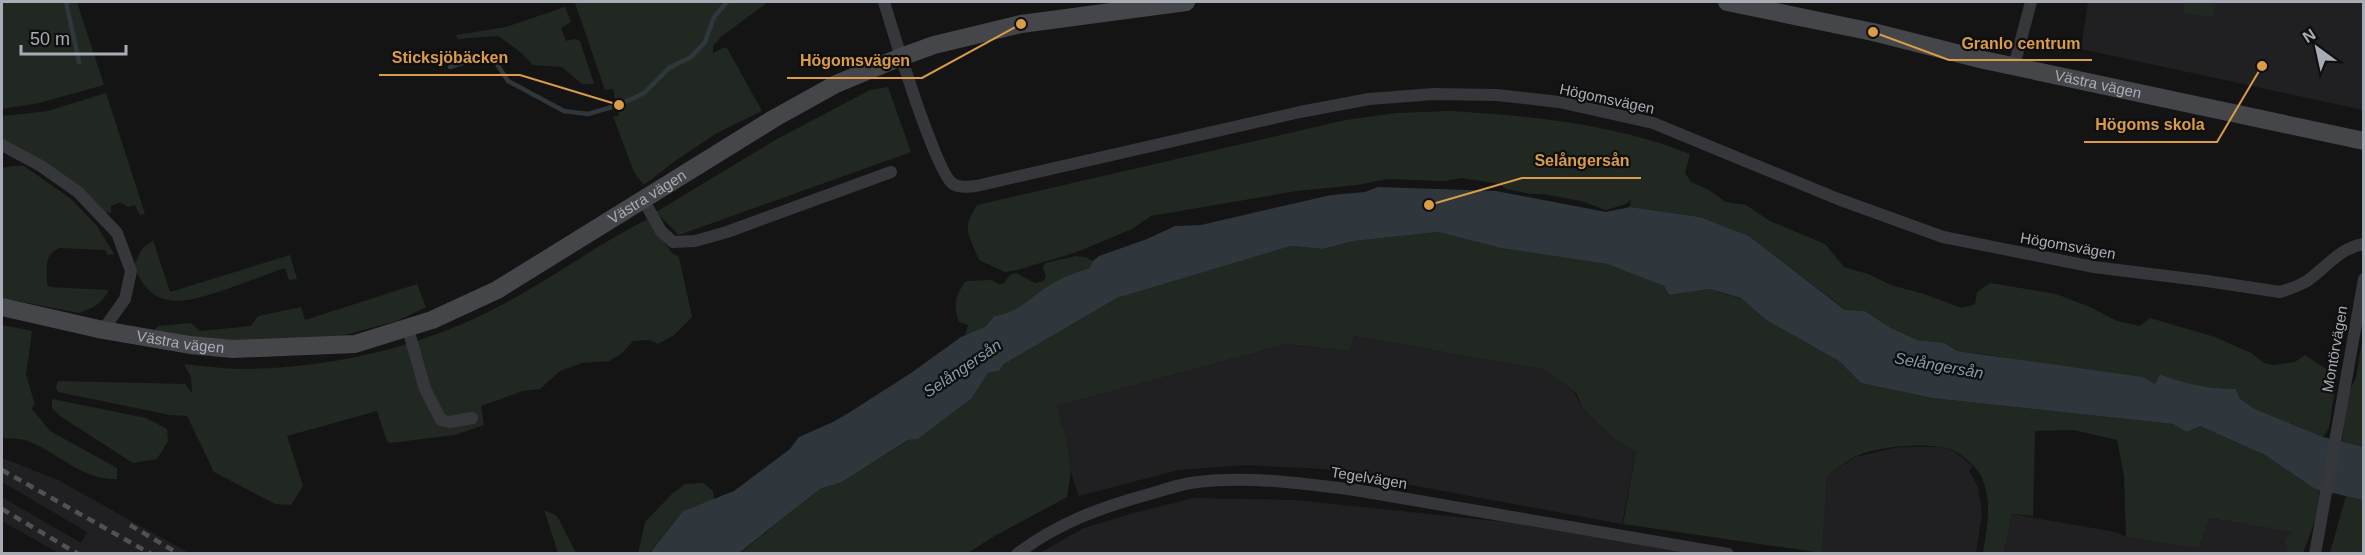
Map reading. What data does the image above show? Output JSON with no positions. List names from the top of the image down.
{
  "streets": {
    "street": [
      "Västra vägen",
      "Högomsvägen",
      "Montörvägen",
      "Tegelvägen"
    ]
  },
  "crossings": [
    ["Västra vägen", "Högomsvägen"]
  ],
  "water": ["Selångersån"],
  "places": [
    "Högomsvägen",
    "Granlo centrum",
    "Högoms skola",
    "Sticksjöbäcken",
    "Selångersån"
  ],
  "scale_bar": "50 m",
  "north": "top left"
}
